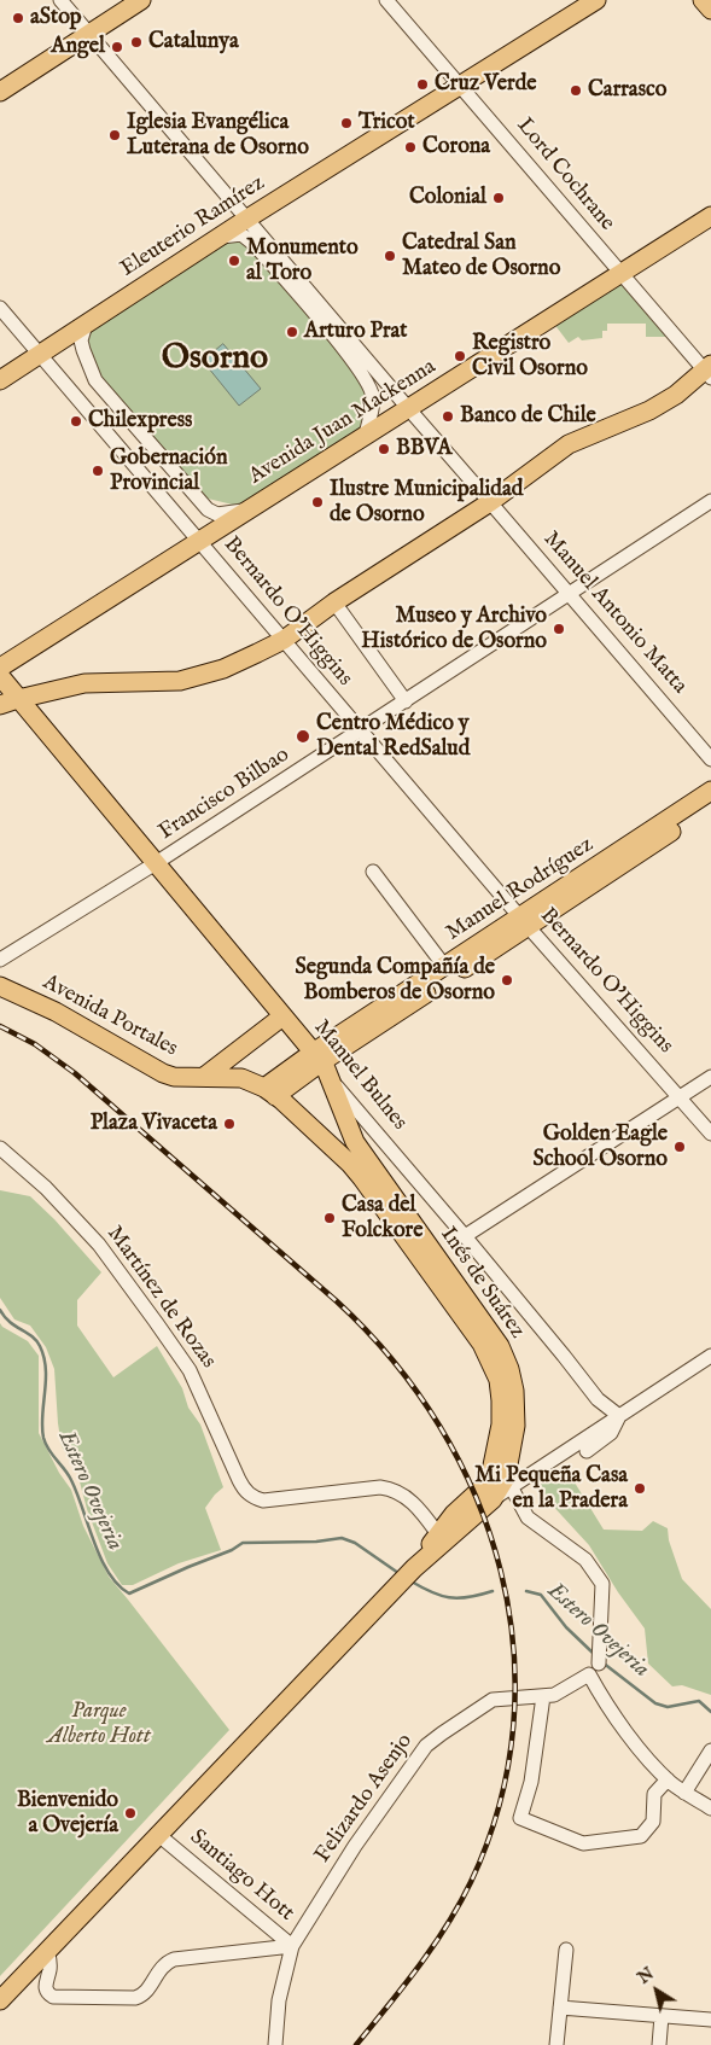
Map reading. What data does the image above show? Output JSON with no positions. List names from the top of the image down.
{
  "streets": {
    "main road": [
      "Eleuterio Ramírez",
      "Avenida Juan Mackenna",
      "Manuel Rodríguez",
      "Avenida Portales",
      "Manuel Bulnes",
      "Inés de Suárez"
    ],
    "street": [
      "Lord Cochrane",
      "Bernardo O'Higgins",
      "Manuel Antonio Matta",
      "Francisco Bilbao",
      "Martínez de Rozas",
      "Felizardo Asenjo",
      "Santiago Hott"
    ]
  },
  "crossings": [
    ["Lord Cochrane", "Eleuterio Ramírez"],
    ["Lord Cochrane", "Avenida Juan Mackenna"],
    ["Eleuterio Ramírez", "Bernardo O'Higgins"],
    ["Eleuterio Ramírez", "Manuel Antonio Matta"],
    ["Avenida Juan Mackenna", "Bernardo O'Higgins"],
    ["Avenida Juan Mackenna", "Manuel Antonio Matta"],
    ["Bernardo O'Higgins", "Francisco Bilbao"],
    ["Bernardo O'Higgins", "Manuel Rodríguez"],
    ["Manuel Antonio Matta", "Francisco Bilbao"],
    ["Francisco Bilbao", "Manuel Bulnes"],
    ["Manuel Rodríguez", "Avenida Portales"],
    ["Manuel Rodríguez", "Manuel Bulnes"],
    ["Avenida Portales", "Inés de Suárez"],
    ["Manuel Bulnes", "Inés de Suárez"],
    ["Inés de Suárez", "Martínez de Rozas"],
    ["Inés de Suárez", "Santiago Hott"],
    ["Felizardo Asenjo", "Santiago Hott"]
  ],
  "districts": ["Osorno"],
  "water": ["Estero Ovejeria"],
  "parks": ["Parque Alberto Hott"],
  "places": [
    "aStop",
    "Catalunya",
    "Angel",
    "Cruz Verde",
    "Carrasco",
    "Tricot",
    "Iglesia Evangélica Luterana de Osorno",
    "Corona",
    "Colonial",
    "Catedral San Mateo de Osorno",
    "Monumento al Toro",
    "Arturo Prat",
    "Registro Civil Osorno",
    "Banco de Chile",
    "Chilexpress",
    "BBVA",
    "Gobernación Provincial",
    "Ilustre Municipalidad de Osorno",
    "Museo y Archivo Histórico de Osorno",
    "Centro Médico y Dental RedSalud",
    "Segunda Compañía de Bomberos de Osorno",
    "Plaza Vivaceta",
    "Golden Eagle School Osorno",
    "Casa del Folckore",
    "Mi Pequeña Casa en la Pradera",
    "Bienvenido a Ovejería"
  ],
  "north": "top left"
}
